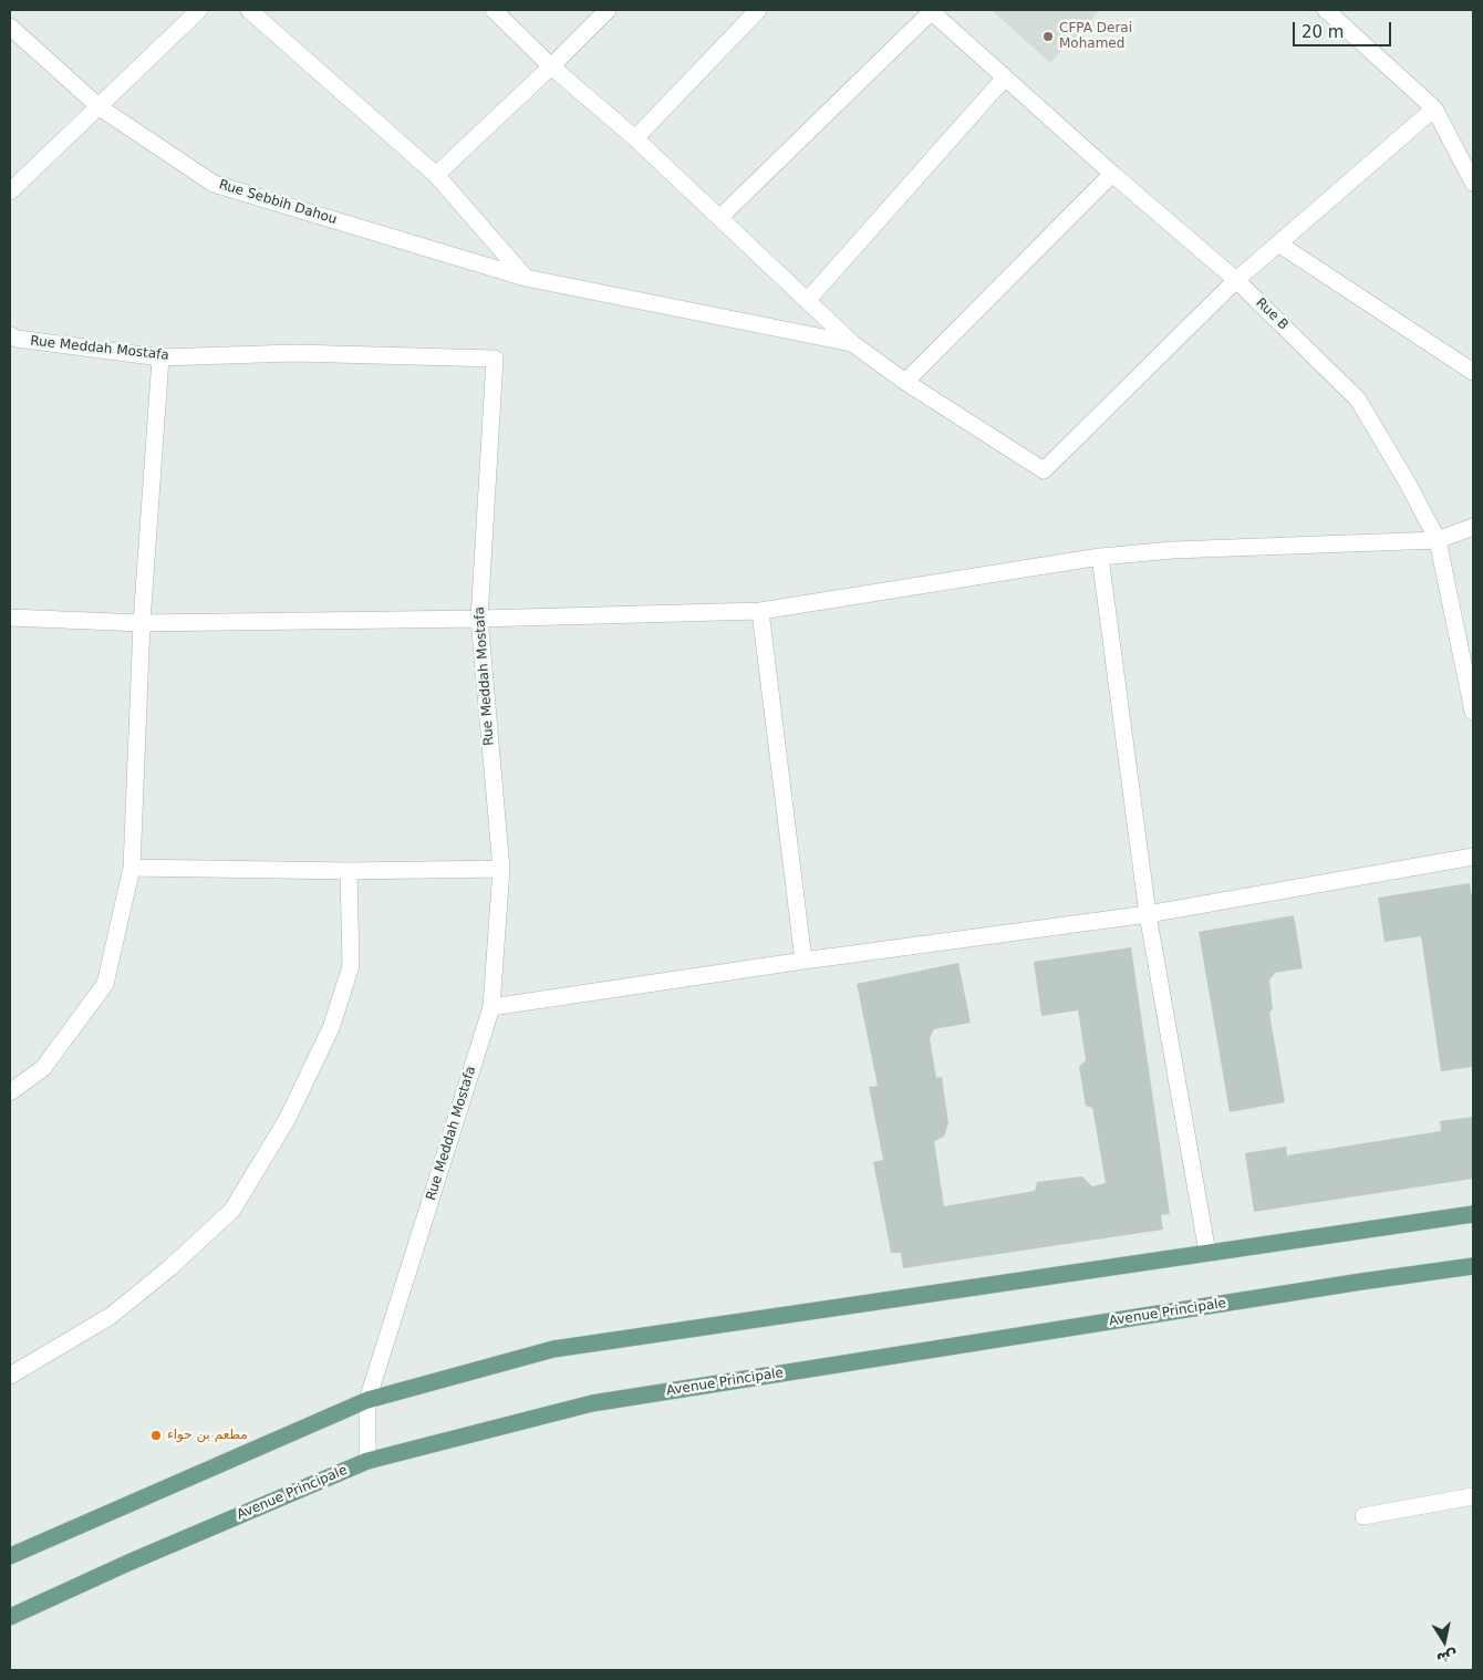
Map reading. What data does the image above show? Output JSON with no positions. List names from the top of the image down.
{
  "streets": {
    "main road": ["Avenue Principale"],
    "street": ["Rue Sebbih Dahou", "Rue B", "Rue Meddah Mostafa"]
  },
  "crossings": [
    ["Rue Meddah Mostafa", "Avenue Principale"]
  ],
  "places": ["CFPA Derai Mohamed", "مطعم بن حواء"],
  "scale_bar": "20 m",
  "north": "bottom"
}
